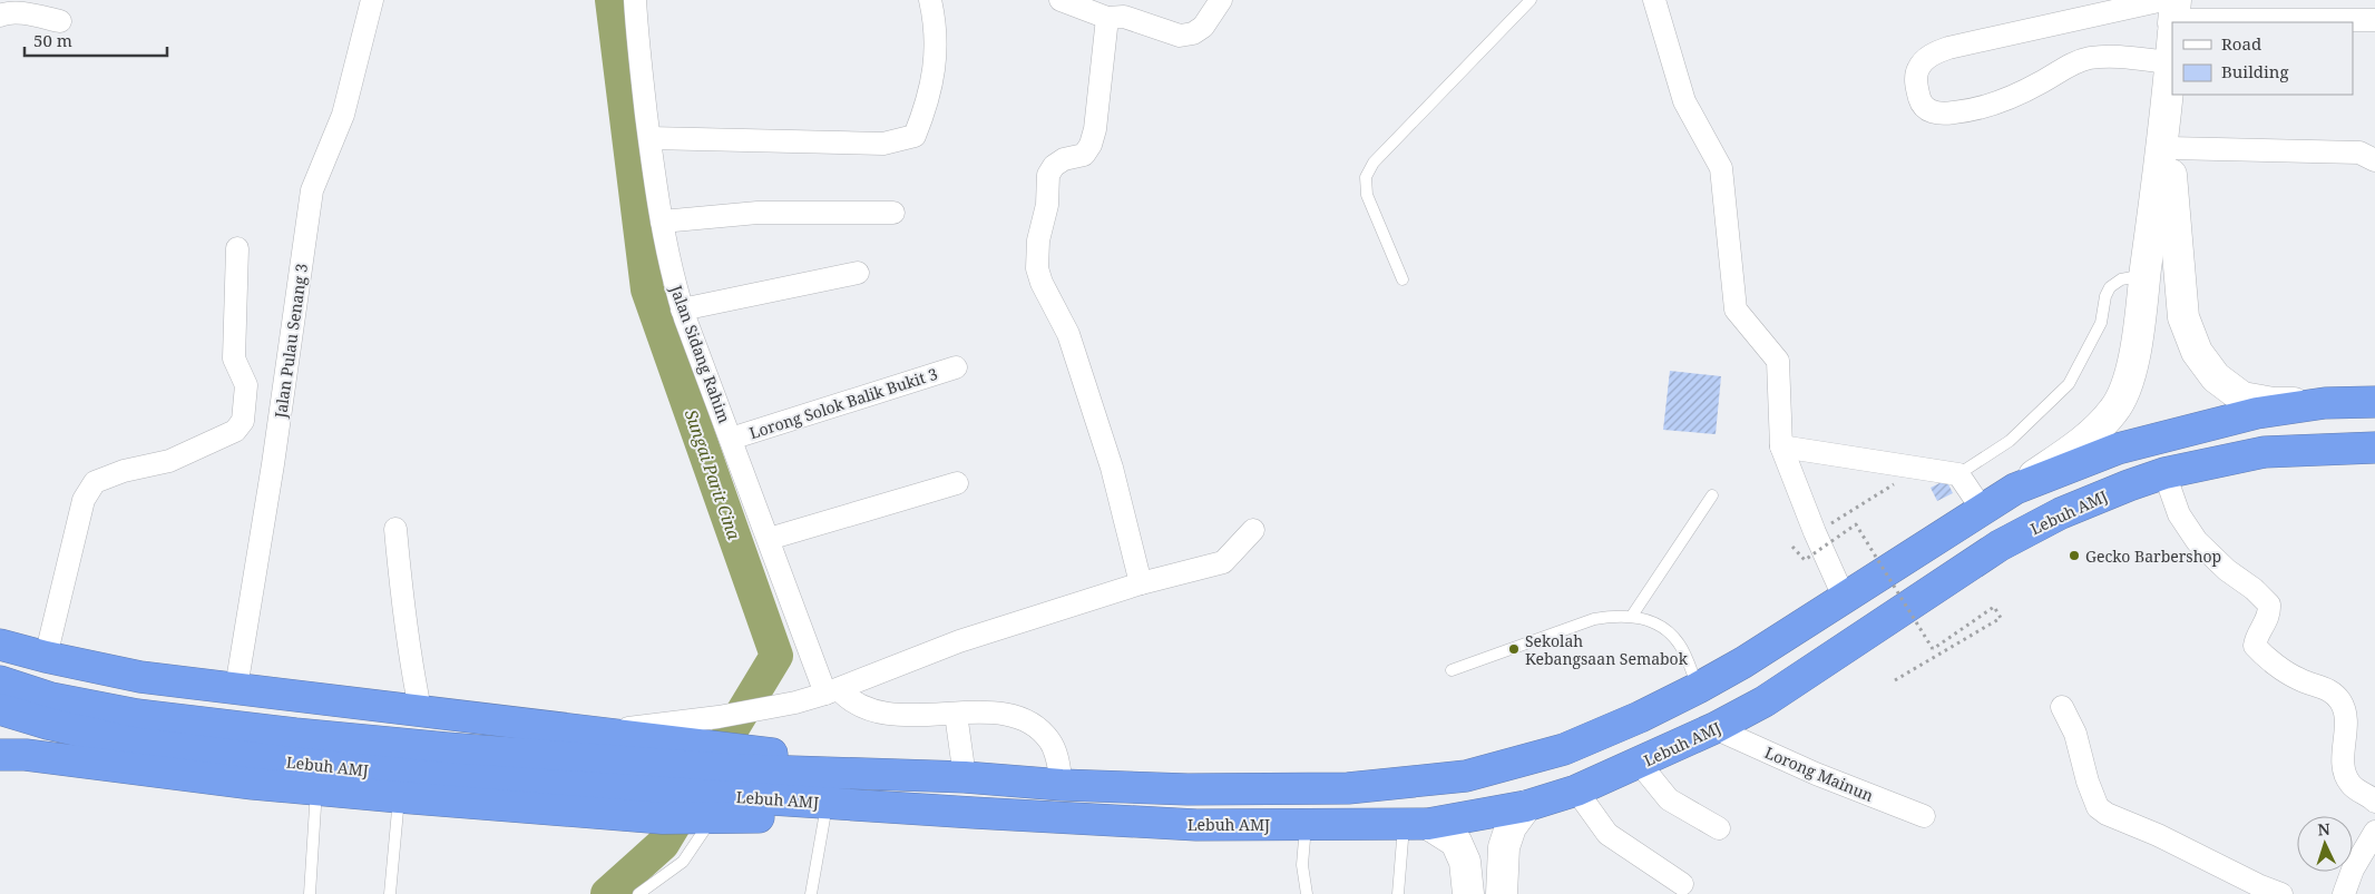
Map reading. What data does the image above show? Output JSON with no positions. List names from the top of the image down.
{
  "streets": {
    "highway": ["Lebuh AMJ"],
    "street": [
      "Jalan Pulau Senang 3",
      "Jalan Sidang Rahim",
      "Lorong Solok Balik Bukit 3",
      "Lorong Mainun"
    ]
  },
  "crossings": [
    ["Jalan Sidang Rahim", "Lorong Solok Balik Bukit 3"],
    ["Lebuh AMJ", "Lorong Mainun"]
  ],
  "water": ["Sungai Parit Cina"],
  "places": ["Gecko Barbershop", "Sekolah Kebangsaan Semabok"],
  "legend": ["Road", "Building"],
  "scale_bar": "50 m",
  "north": "top"
}
